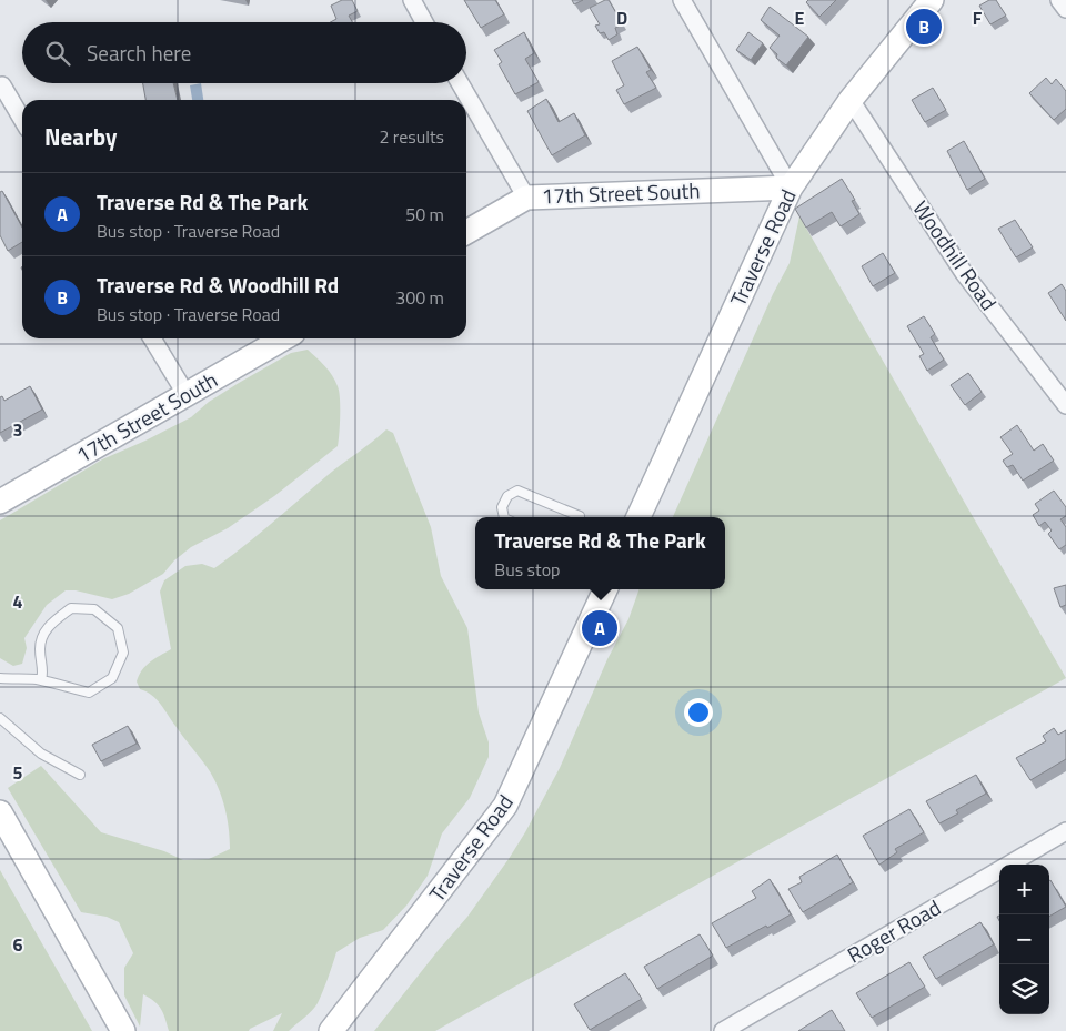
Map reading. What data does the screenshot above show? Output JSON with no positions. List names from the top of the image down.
{
  "streets": {
    "street": [
      "17th Street South",
      "Traverse Road",
      "Woodhill Road",
      "Roger Road"
    ]
  },
  "crossings": [
    ["17th Street South", "Traverse Road"],
    ["Traverse Road", "Woodhill Road"]
  ],
  "page": {
    "pins": ["B", "A"],
    "search": "Search here",
    "heading": ["Nearby", "2 results"],
    "list": [
      {
        "mark": "A",
        "name": "Traverse Rd & The Park",
        "note": "Bus stop · Traverse Road",
        "value": "50 m"
      },
      {
        "mark": "B",
        "name": "Traverse Rd & Woodhill Rd",
        "note": "Bus stop · Traverse Road",
        "value": "300 m"
      }
    ],
    "popup": ["Traverse Rd & The Park", "Bus stop"],
    "map_buttons": ["+", "−"]
  },
  "grid": {
    "columns": ["D", "E", "F"],
    "rows": [
      "3",
      "4",
      "5",
      "6"
    ]
  }
}
